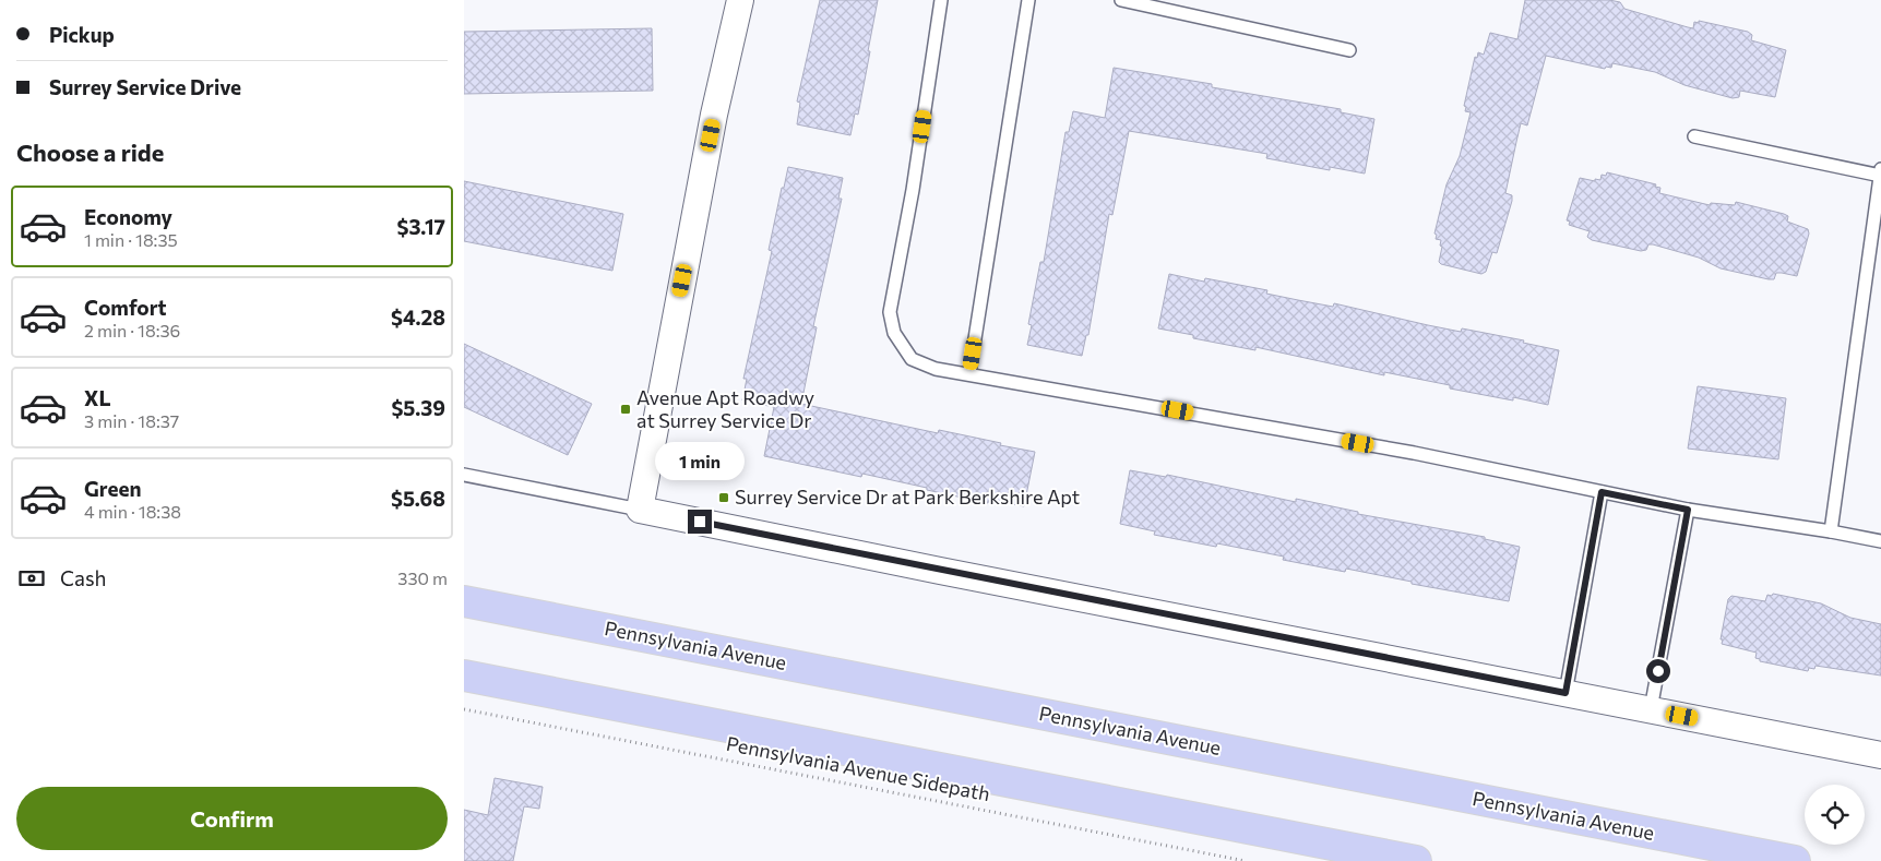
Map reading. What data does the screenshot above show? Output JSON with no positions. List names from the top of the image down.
{
  "streets": {
    "highway": ["Pennsylvania Avenue"],
    "path": ["Pennsylvania Avenue Sidepath"]
  },
  "places": {
    "transit": ["Avenue Apt Roadwy at Surrey Service Dr", "Surrey Service Dr at Park Berkshire Apt"]
  },
  "page": {
    "banner": ["Pickup", "Surrey Service Drive"],
    "heading": "Choose a ride",
    "list": [
      {
        "name": "Economy",
        "note": "1 min · 18:35",
        "value": "$3.17"
      },
      {
        "name": "Comfort",
        "note": "2 min · 18:36",
        "value": "$4.28"
      },
      {
        "name": "XL",
        "note": "3 min · 18:37",
        "value": "$5.39"
      },
      {
        "name": "Green",
        "note": "4 min · 18:38",
        "value": "$5.68"
      }
    ],
    "bubble": "1 min",
    "pay": ["Cash", "330 m"],
    "buttons": "Confirm"
  }
}
